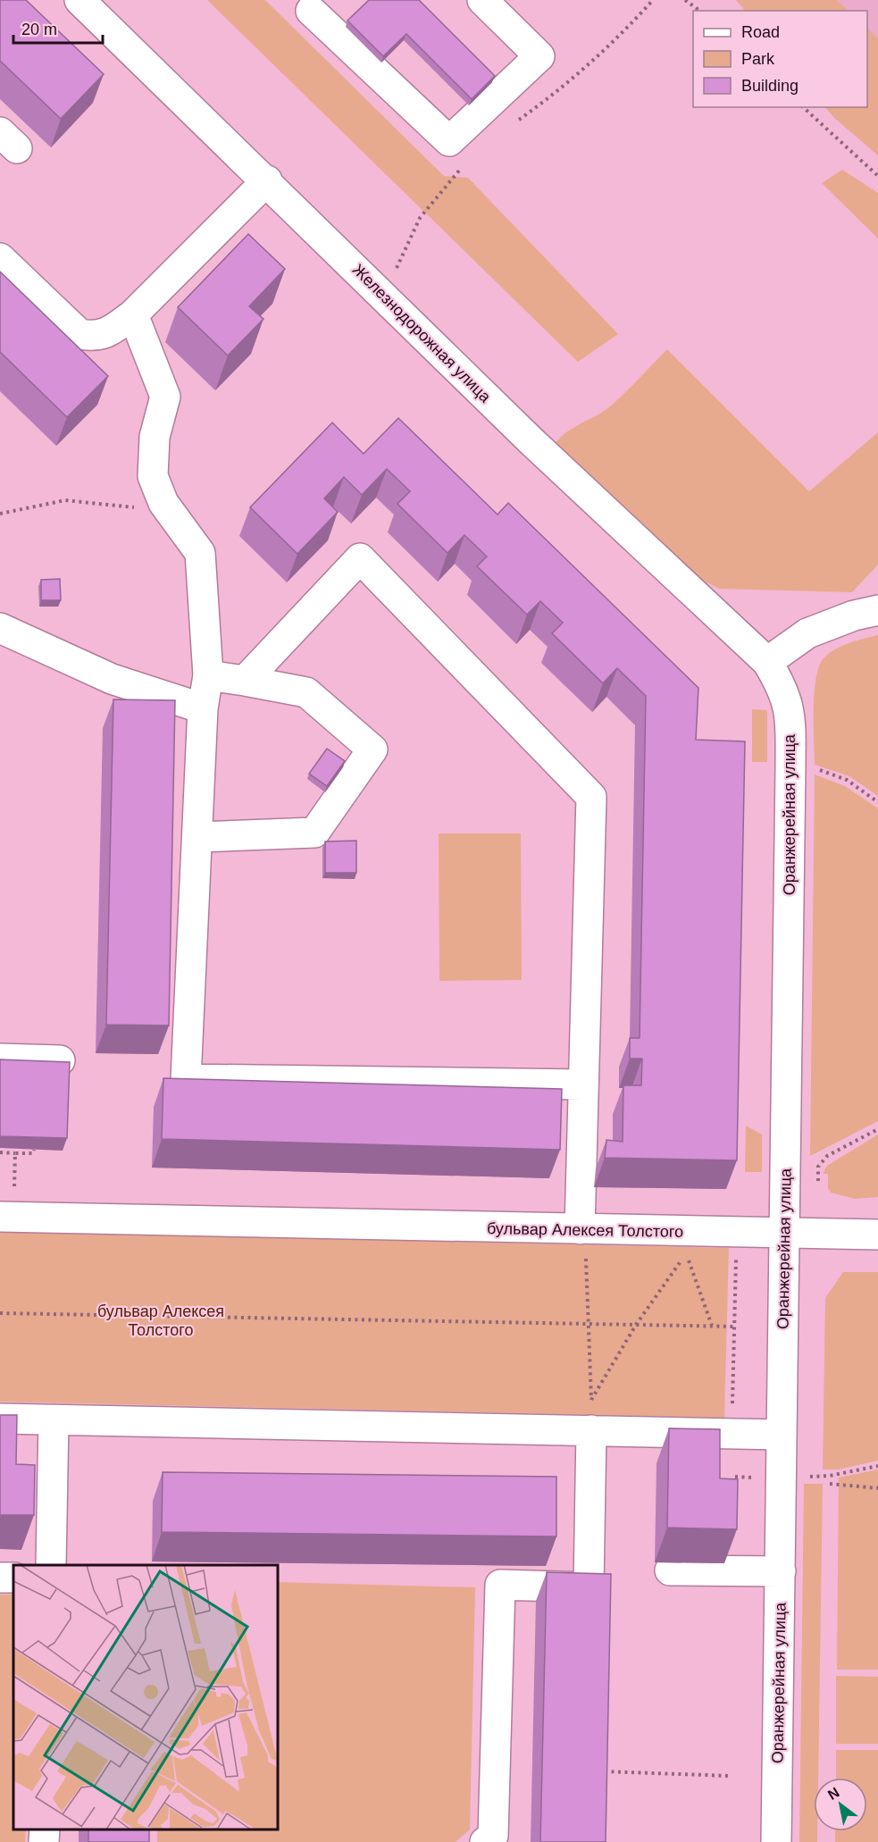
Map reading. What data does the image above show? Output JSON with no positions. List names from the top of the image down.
{
  "streets": {
    "street": ["Железнодорожная улица", "Оранжерейная улица", "бульвар Алексея Толстого"]
  },
  "crossings": [
    ["Железнодорожная улица", "Оранжерейная улица"],
    ["Оранжерейная улица", "бульвар Алексея Толстого"]
  ],
  "parks": ["бульвар Алексея Толстого"],
  "legend": ["Road", "Park", "Building"],
  "scale_bar": "20 m",
  "north": "top left"
}
